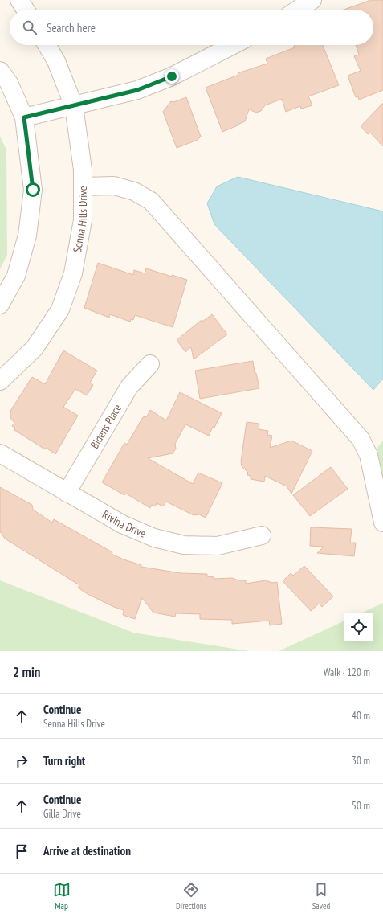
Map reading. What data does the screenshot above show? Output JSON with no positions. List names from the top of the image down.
{
  "streets": {
    "street": ["Senna Hills Drive", "Bidens Place", "Rivina Drive"]
  },
  "crossings": [
    ["Bidens Place", "Rivina Drive"]
  ],
  "page": {
    "search": "Search here",
    "heading": ["2 min", "Walk · 120 m"],
    "list": [
      ["Continue", "Senna Hills Drive", "40 m"],
      ["Turn right", "30 m"],
      ["Continue", "Gilla Drive", "50 m"],
      "Arrive at destination"
    ],
    "nav": ["Map", "Directions", "Saved"]
  }
}
